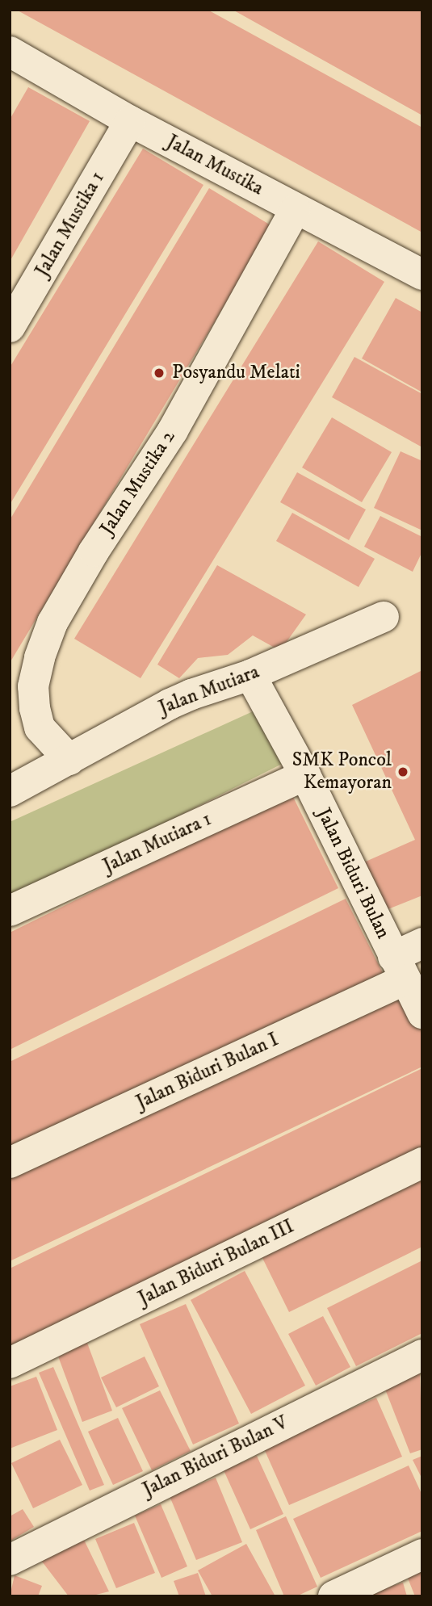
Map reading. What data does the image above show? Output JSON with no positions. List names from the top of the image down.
{
  "streets": {
    "street": [
      "Jalan Mustika",
      "Jalan Mustika 1",
      "Jalan Mustika 2",
      "Jalan Mutiara",
      "Jalan Mutiara 1",
      "Jalan Biduri Bulan",
      "Jalan Biduri Bulan I",
      "Jalan Biduri Bulan III",
      "Jalan Biduri Bulan V"
    ]
  },
  "crossings": [
    ["Jalan Mustika", "Jalan Mustika 1"],
    ["Jalan Mustika", "Jalan Mustika 2"],
    ["Jalan Mustika 2", "Jalan Mutiara"],
    ["Jalan Mutiara", "Jalan Biduri Bulan"],
    ["Jalan Mutiara 1", "Jalan Biduri Bulan"],
    ["Jalan Biduri Bulan", "Jalan Biduri Bulan I"]
  ],
  "places": ["Posyandu Melati", "SMK Poncol Kemayoran"]
}
